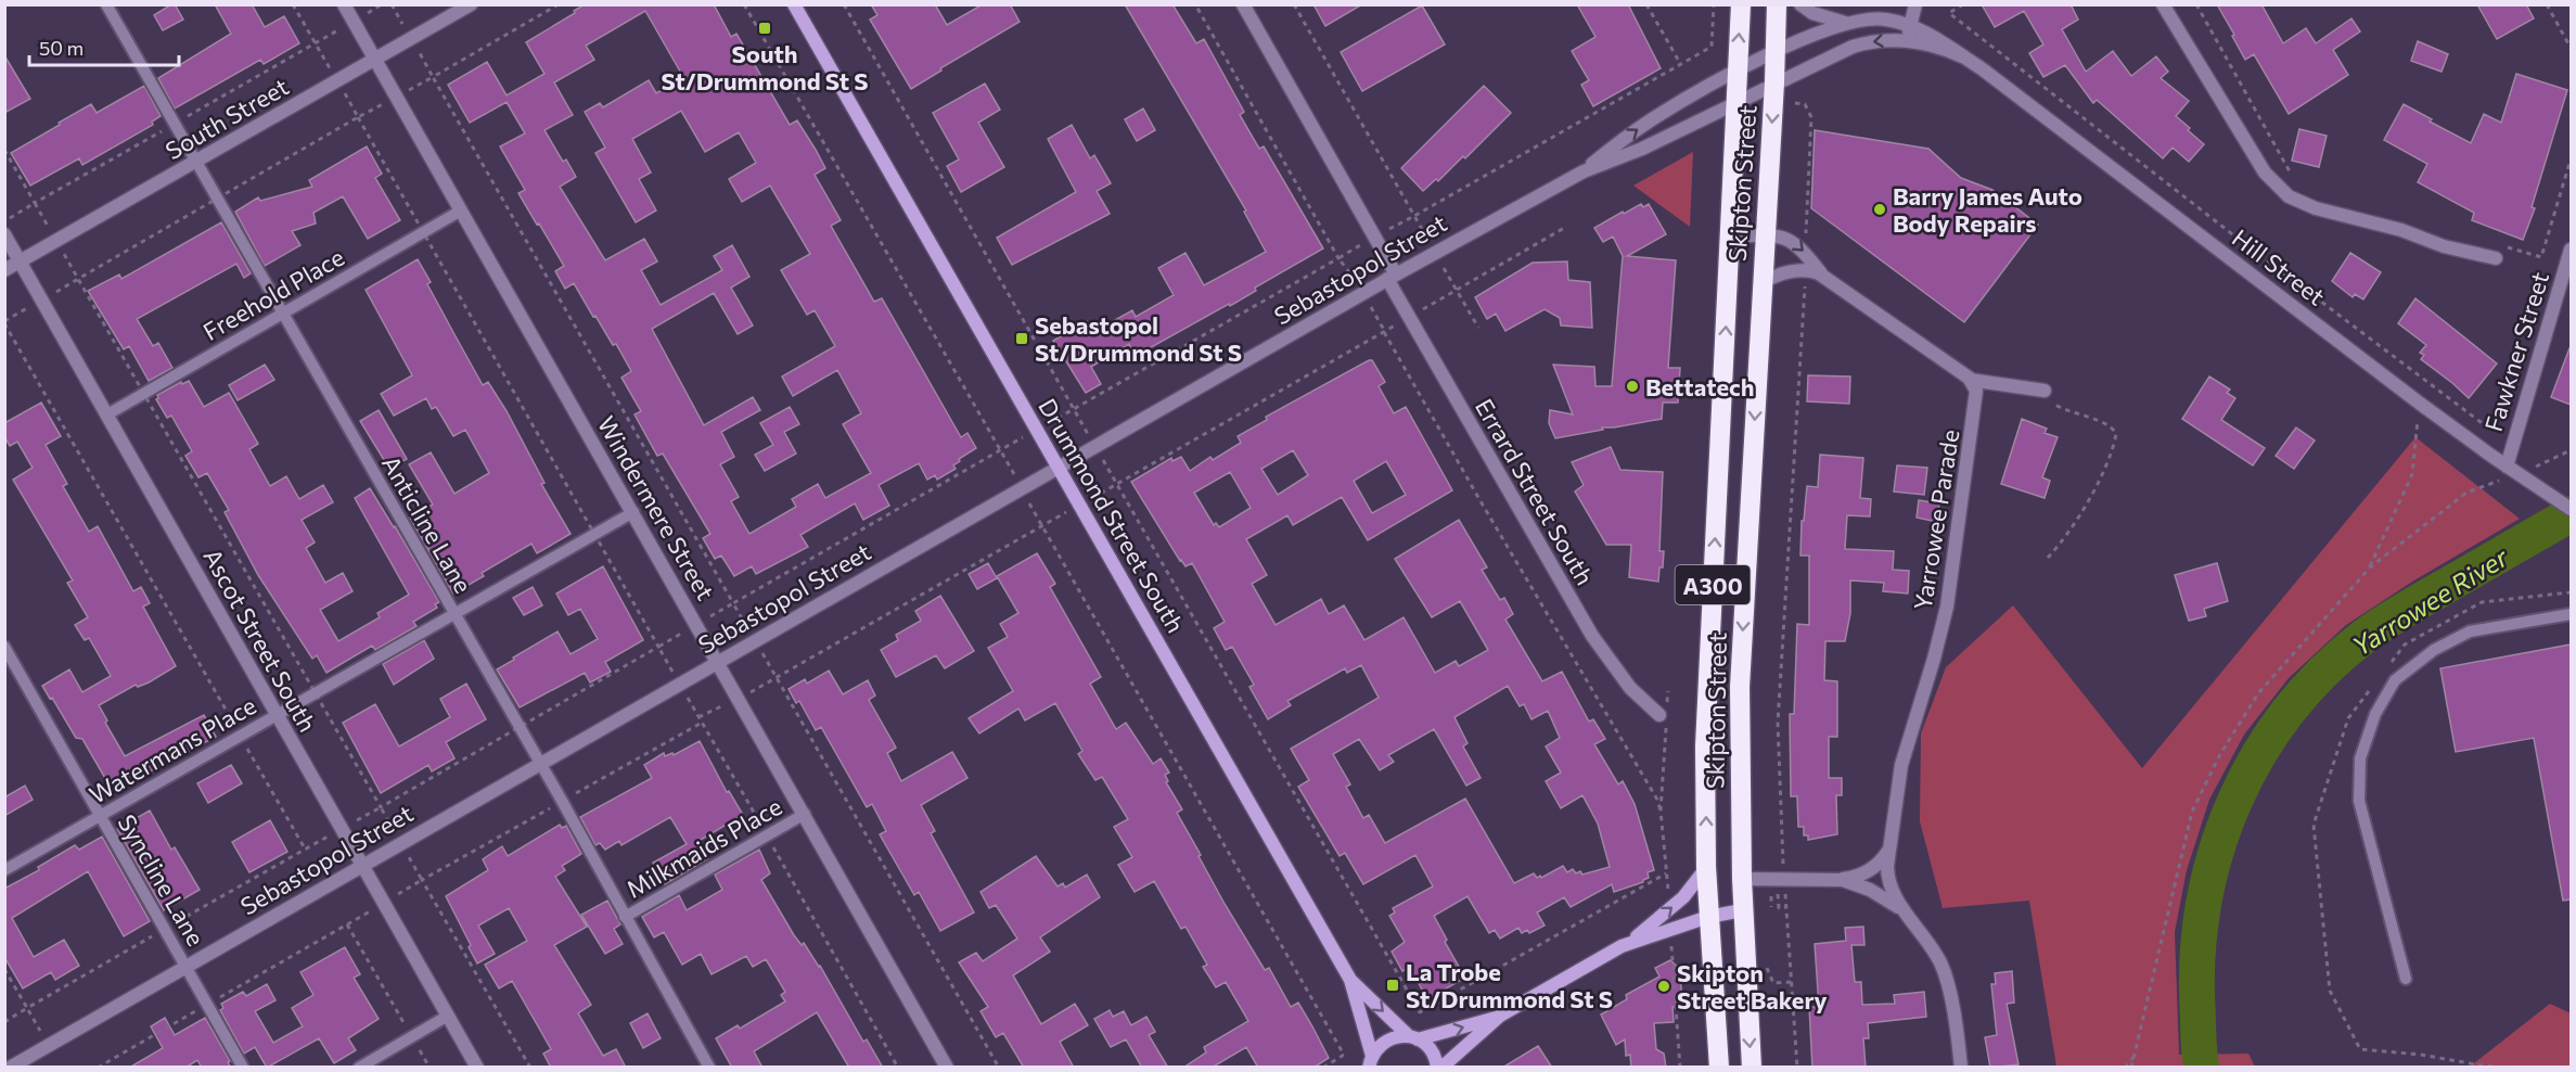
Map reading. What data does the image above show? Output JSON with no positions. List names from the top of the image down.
{
  "streets": {
    "highway": ["Skipton Street", "A300"],
    "main road": ["Drummond Street South"],
    "street": [
      "South Street",
      "Hill Street",
      "Sebastopol Street",
      "Fawkner Street",
      "Errard Street South",
      "Windermere Street",
      "Yarrowee Parade",
      "Ascot Street South"
    ],
    "lane": [
      "Freehold Place",
      "Anticline Lane",
      "Watermans Place",
      "Milkmaids Place",
      "Syncline Lane"
    ]
  },
  "crossings": [
    ["South Street", "Windermere Street"],
    ["South Street", "Anticline Lane"],
    ["South Street", "Ascot Street South"],
    ["Skipton Street", "Sebastopol Street"],
    ["Skipton Street", "Yarrowee Parade"],
    ["Hill Street", "Sebastopol Street"],
    ["Hill Street", "Fawkner Street"],
    ["Sebastopol Street", "Errard Street South"],
    ["Sebastopol Street", "Windermere Street"],
    ["Sebastopol Street", "Drummond Street South"],
    ["Sebastopol Street", "Anticline Lane"],
    ["Sebastopol Street", "Ascot Street South"],
    ["Sebastopol Street", "Syncline Lane"],
    ["Freehold Place", "Windermere Street"],
    ["Freehold Place", "Anticline Lane"],
    ["Freehold Place", "Ascot Street South"],
    ["Windermere Street", "Watermans Place"],
    ["Windermere Street", "Milkmaids Place"],
    ["Anticline Lane", "Watermans Place"],
    ["Anticline Lane", "Milkmaids Place"],
    ["Ascot Street South", "Watermans Place"],
    ["Watermans Place", "Syncline Lane"]
  ],
  "water": ["Yarrowee River"],
  "places": {
    "transit": ["South St/Drummond St S", "Sebastopol St/Drummond St S", "La Trobe St/Drummond St S"],
    "other": ["Barry James Auto Body Repairs", "Bettatech", "Skipton Street Bakery"]
  },
  "scale_bar": "50 m"
}
